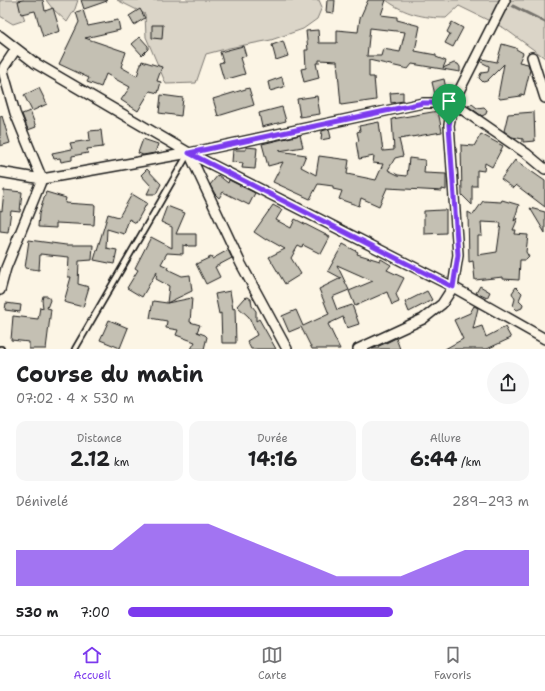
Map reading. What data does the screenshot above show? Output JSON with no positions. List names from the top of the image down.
{
  "page": {
    "heading": ["Course du matin", "07:02 · 4 × 530 m"],
    "stats": [
      ["Distance", "2.12 km"],
      ["Durée", "14:16"],
      ["Allure", "6:44 /km"]
    ],
    "chart": ["Dénivelé", "289–293 m"],
    "list": [
      {
        "name": "530 m",
        "note": "7:00"
      }
    ],
    "tabs": ["Accueil", "Carte", "Favoris"]
  }
}
